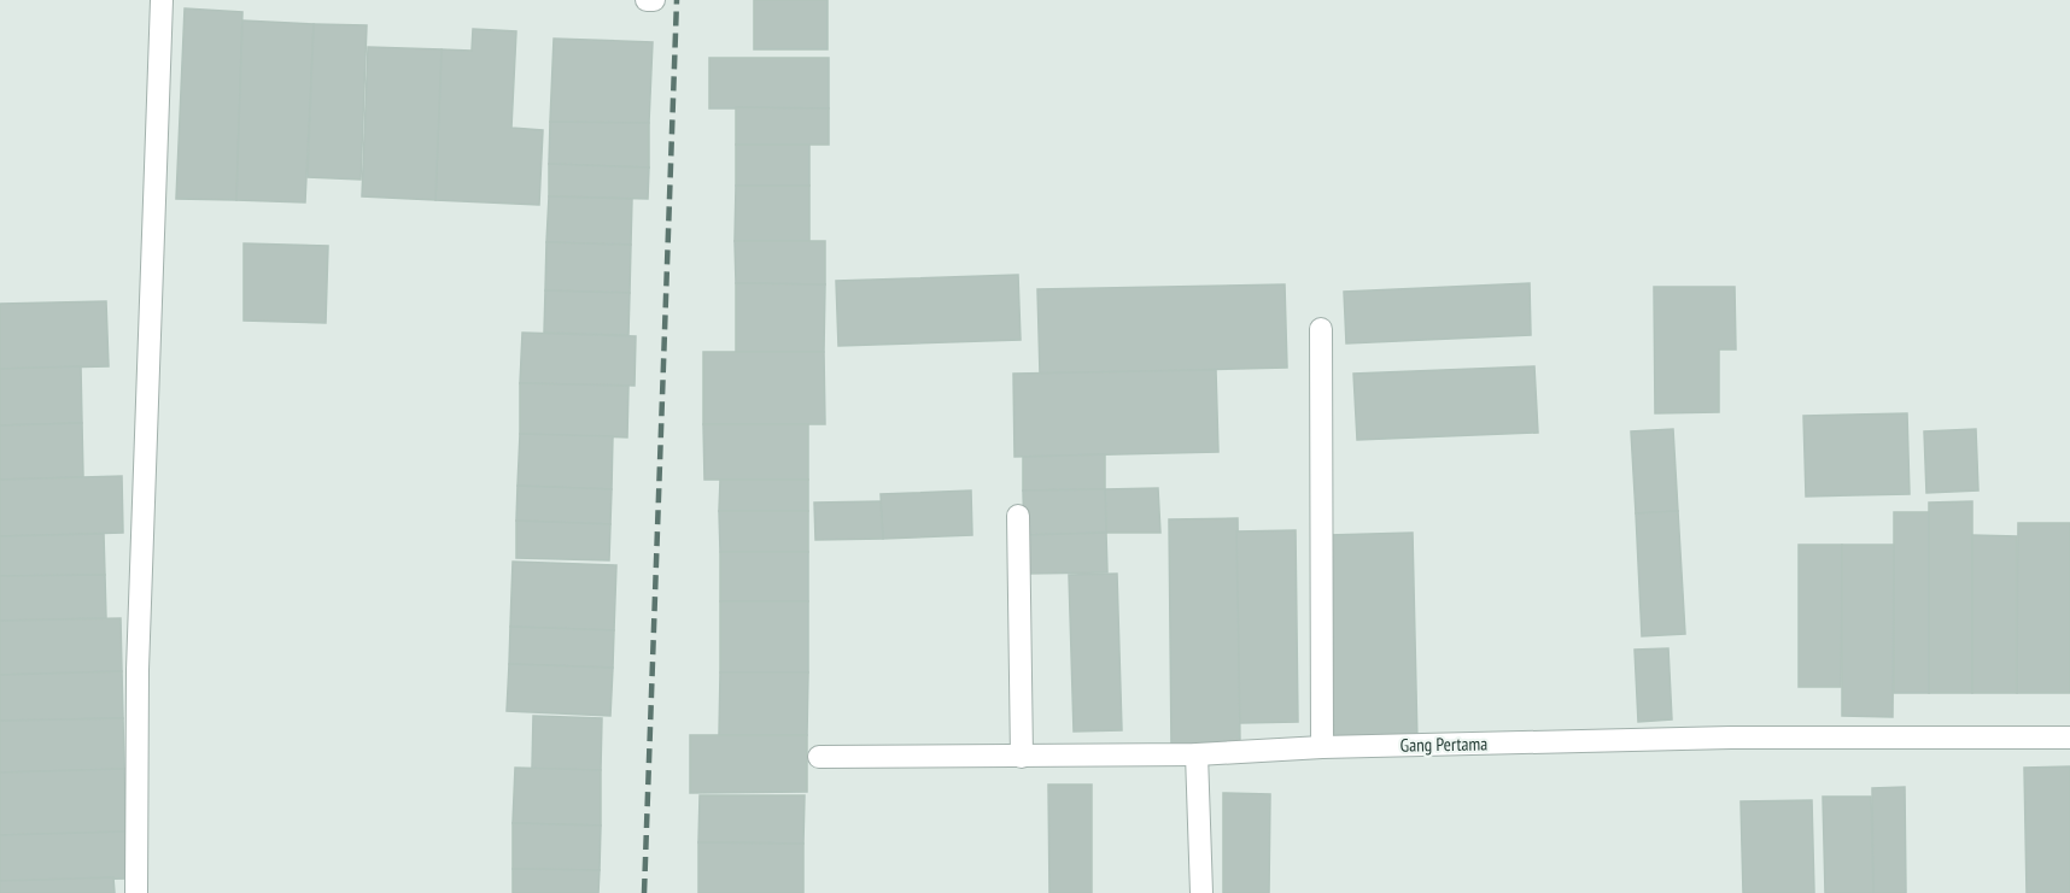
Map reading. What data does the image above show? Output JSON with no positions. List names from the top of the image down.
{
  "streets": {
    "street": ["Gang Pertama"]
  }
}
